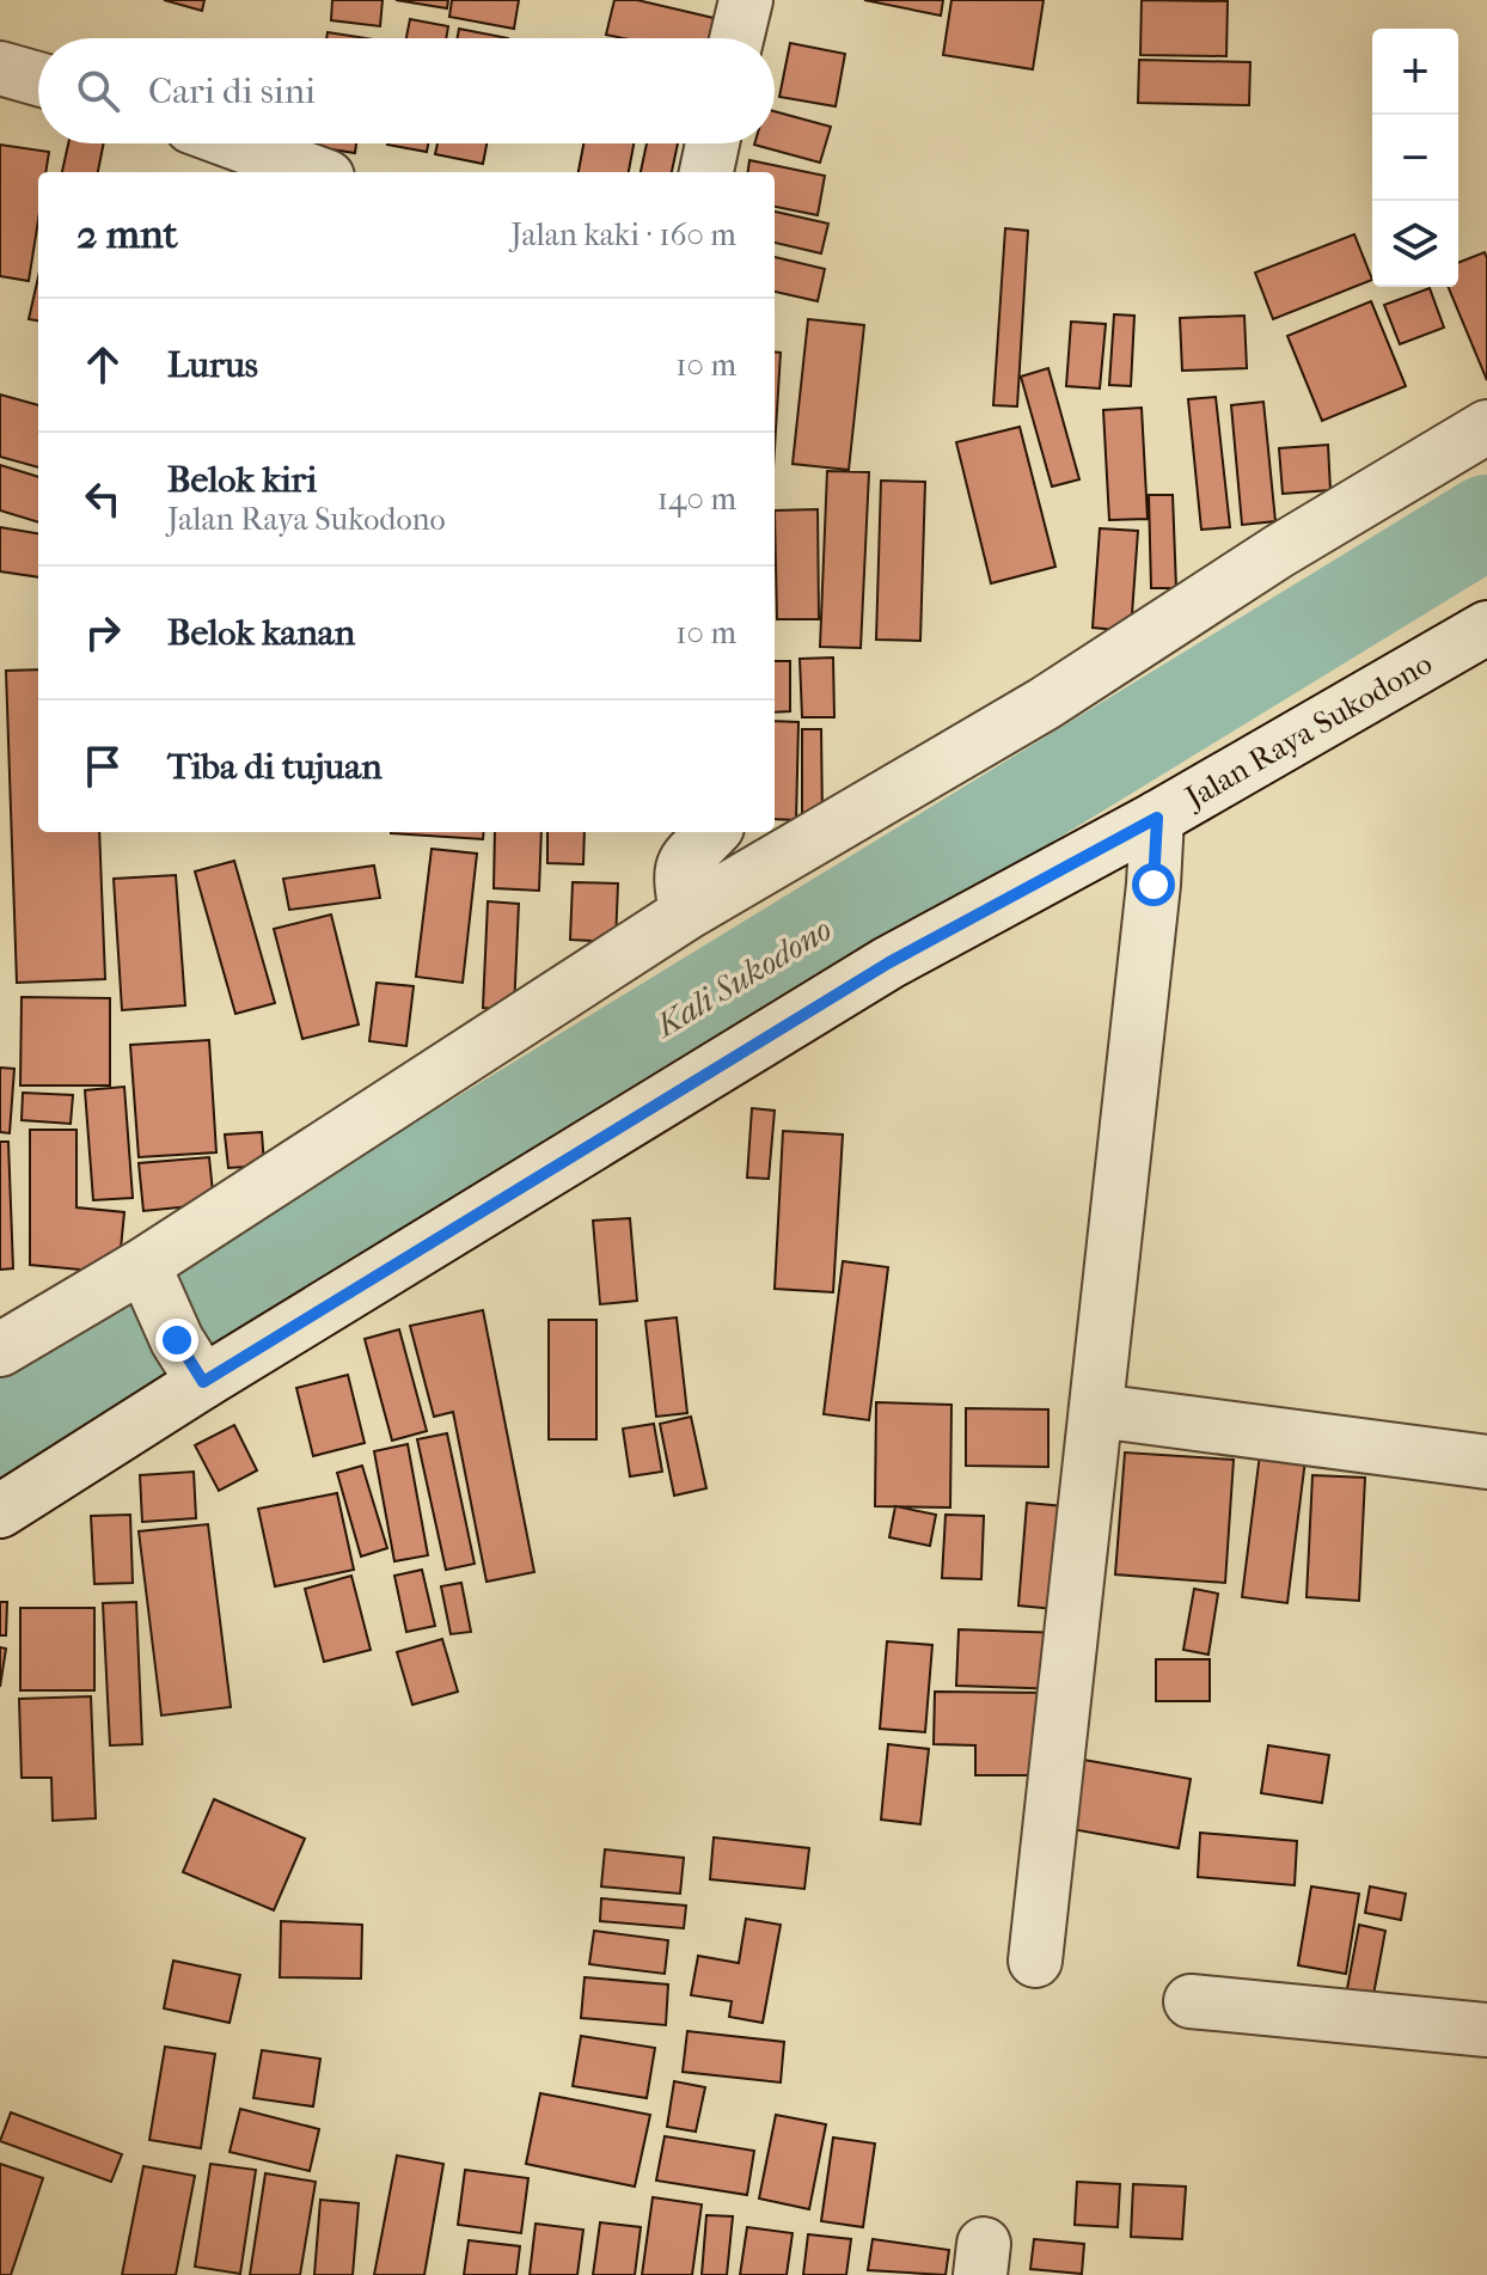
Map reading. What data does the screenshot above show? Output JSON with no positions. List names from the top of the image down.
{
  "streets": {
    "street": ["Jalan Raya Sukodono"]
  },
  "water": ["Kali Sukodono"],
  "page": {
    "map_buttons": ["+", "−"],
    "search": "Cari di sini",
    "heading": ["2 mnt", "Jalan kaki · 160 m"],
    "list": [
      ["Lurus", "10 m"],
      ["Belok kiri", "Jalan Raya Sukodono", "140 m"],
      ["Belok kanan", "10 m"],
      "Tiba di tujuan"
    ]
  }
}
